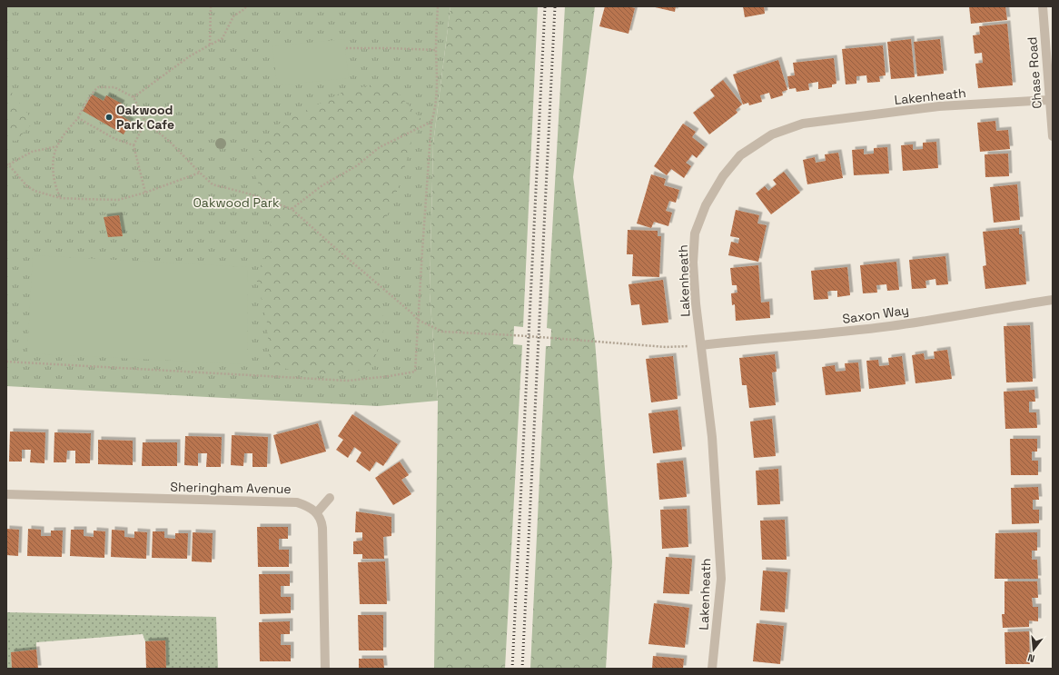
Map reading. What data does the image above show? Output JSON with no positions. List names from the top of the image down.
{
  "streets": {
    "street": [
      "Chase Road",
      "Lakenheath",
      "Saxon Way",
      "Sheringham Avenue"
    ]
  },
  "crossings": [
    ["Chase Road", "Lakenheath"],
    ["Lakenheath", "Saxon Way"]
  ],
  "parks": ["Oakwood Park"],
  "places": ["Oakwood Park Cafe"],
  "north": "bottom"
}
